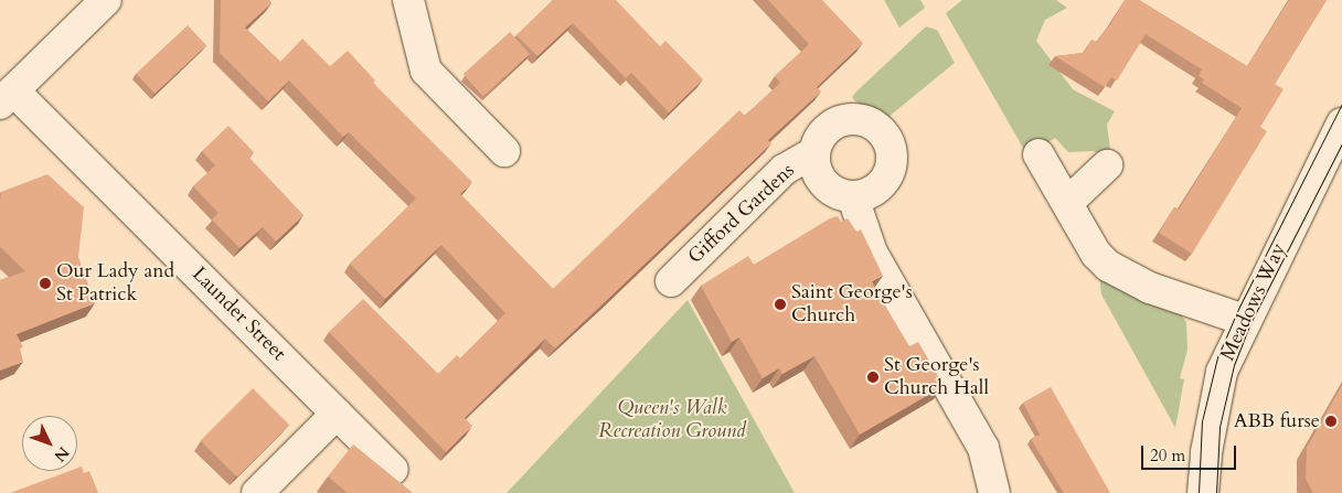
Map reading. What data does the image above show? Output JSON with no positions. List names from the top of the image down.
{
  "streets": {
    "street": ["Gifford Gardens", "Meadows Way", "Launder Street"]
  },
  "parks": ["Queen's Walk Recreation Ground"],
  "places": [
    "Our Lady and St Patrick",
    "Saint George's Church",
    "St George's Church Hall",
    "ABB furse"
  ],
  "scale_bar": "20 m",
  "north": "bottom right"
}
